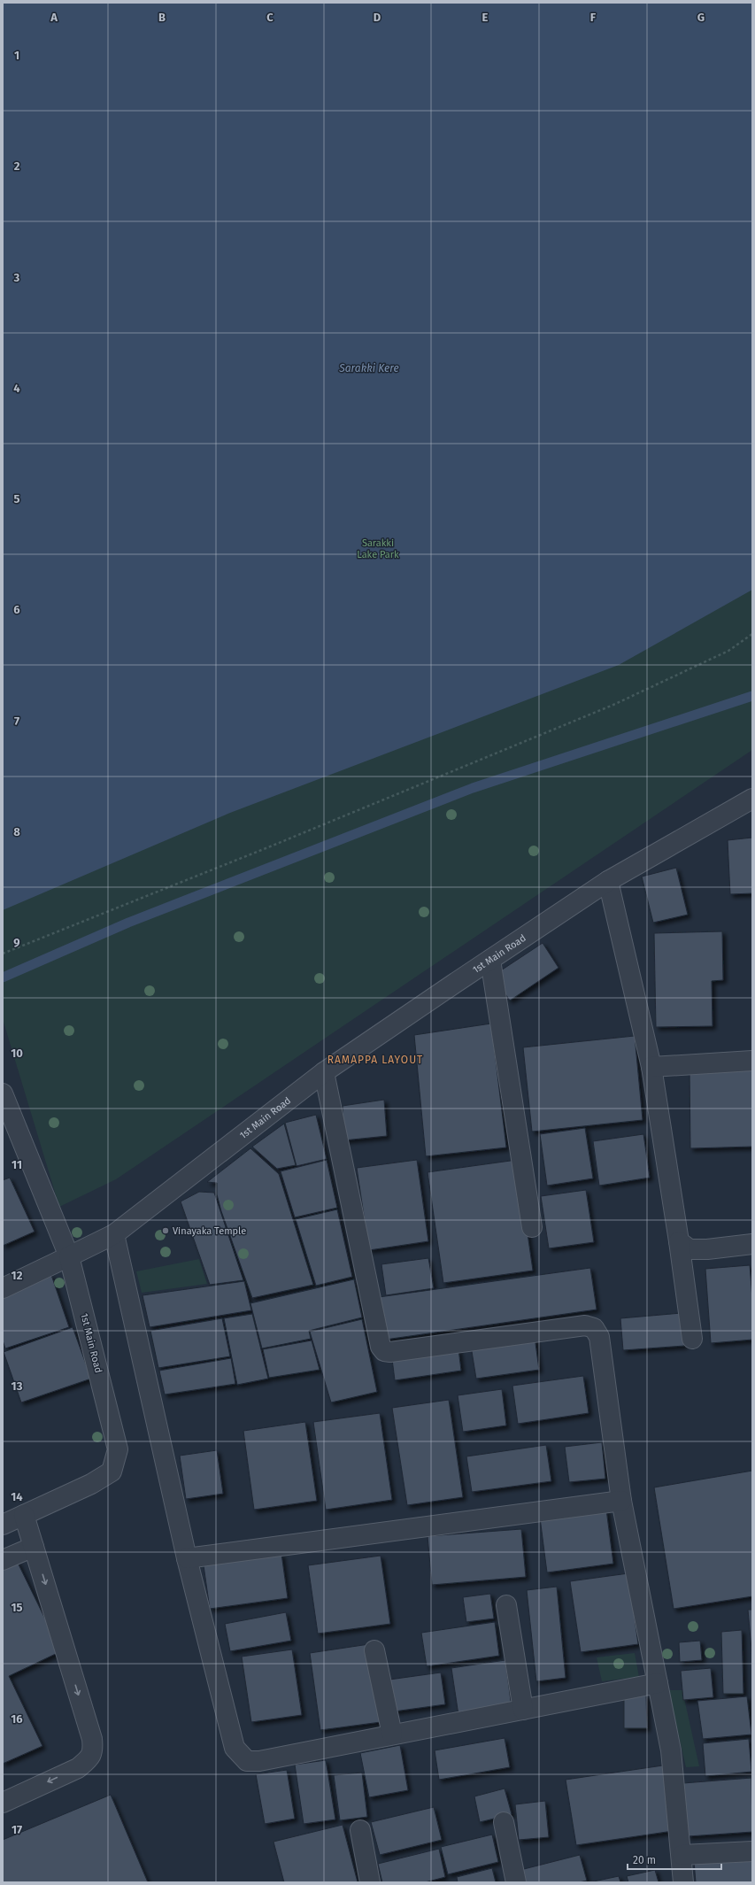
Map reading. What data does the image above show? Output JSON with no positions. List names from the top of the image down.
{
  "streets": {
    "street": ["1st Main Road"]
  },
  "districts": ["RAMAPPA LAYOUT"],
  "water": ["Sarakki Kere"],
  "parks": ["Sarakki Lake Park"],
  "places": ["Vinayaka Temple"],
  "scale_bar": "20 m",
  "grid": {
    "columns": [
      "A",
      "B",
      "C",
      "D",
      "E",
      "F",
      "G"
    ],
    "rows": [
      "1",
      "2",
      "3",
      "4",
      "5",
      "6",
      "7",
      "8",
      "9",
      "10",
      "11",
      "12",
      "13",
      "14",
      "15",
      "16",
      "17"
    ]
  }
}
